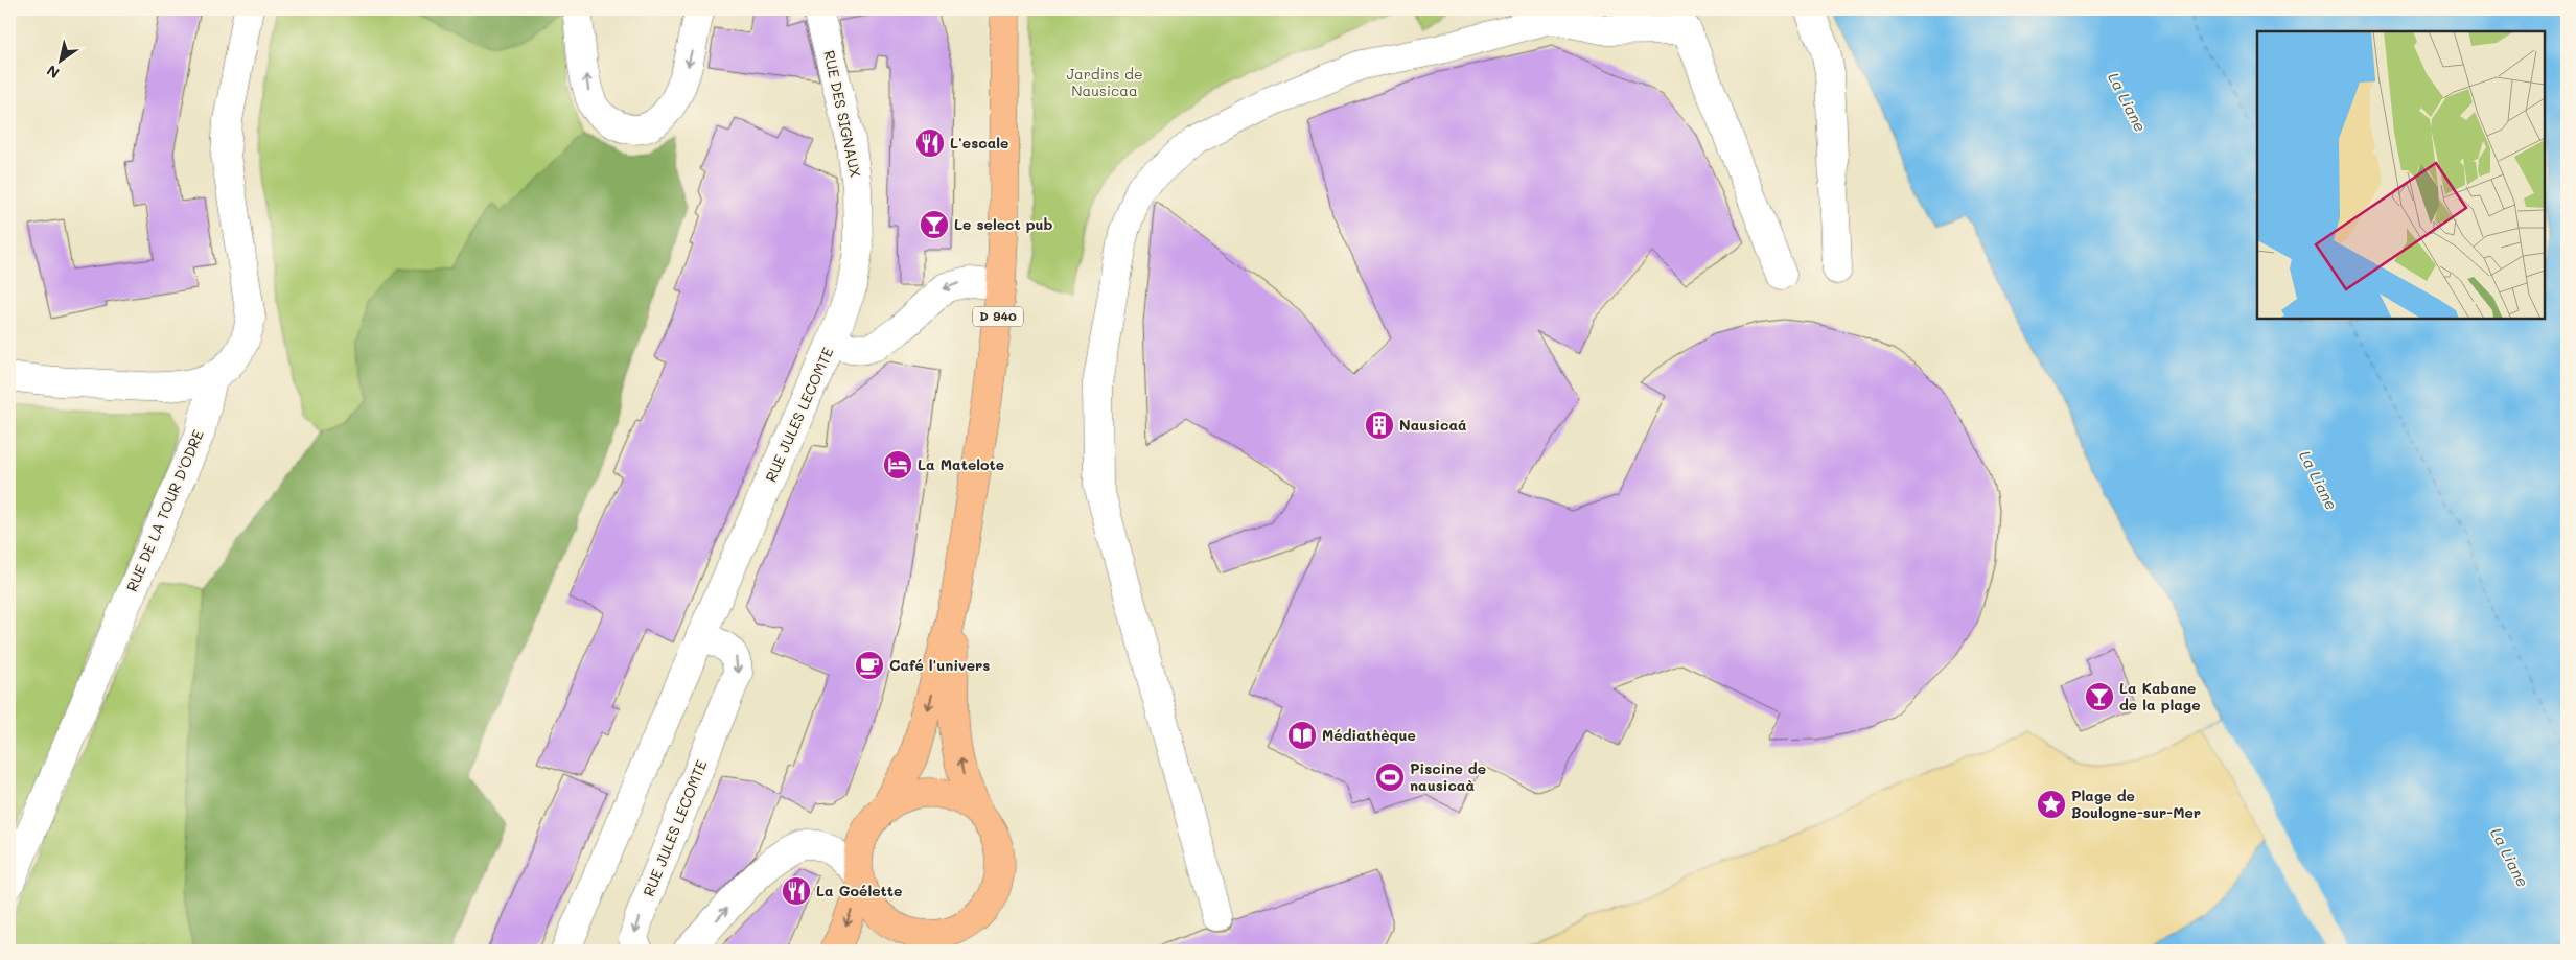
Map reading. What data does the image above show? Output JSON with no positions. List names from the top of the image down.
{
  "streets": {
    "main road": ["D 940"],
    "street": ["RUE DES SIGNAUX", "RUE JULES LECOMTE", "RUE DE LA TOUR D'ODRE"]
  },
  "crossings": [
    ["RUE DES SIGNAUX", "RUE JULES LECOMTE"],
    ["D 940", "RUE JULES LECOMTE"]
  ],
  "water": ["La Liane"],
  "parks": ["Jardins de Nausicaa"],
  "places": {
    "restaurant": ["L'escale", "La Goélette"],
    "bar": ["Le select pub", "La Kabane de la plage"],
    "building": ["Nausicaá"],
    "hotel": ["La Matelote"],
    "cafe": ["Café l'univers"],
    "library": ["Médiathèque"],
    "sports": ["Piscine de nausicaà"],
    "place": ["Plage de Boulogne-sur-Mer"]
  },
  "north": "bottom left"
}
